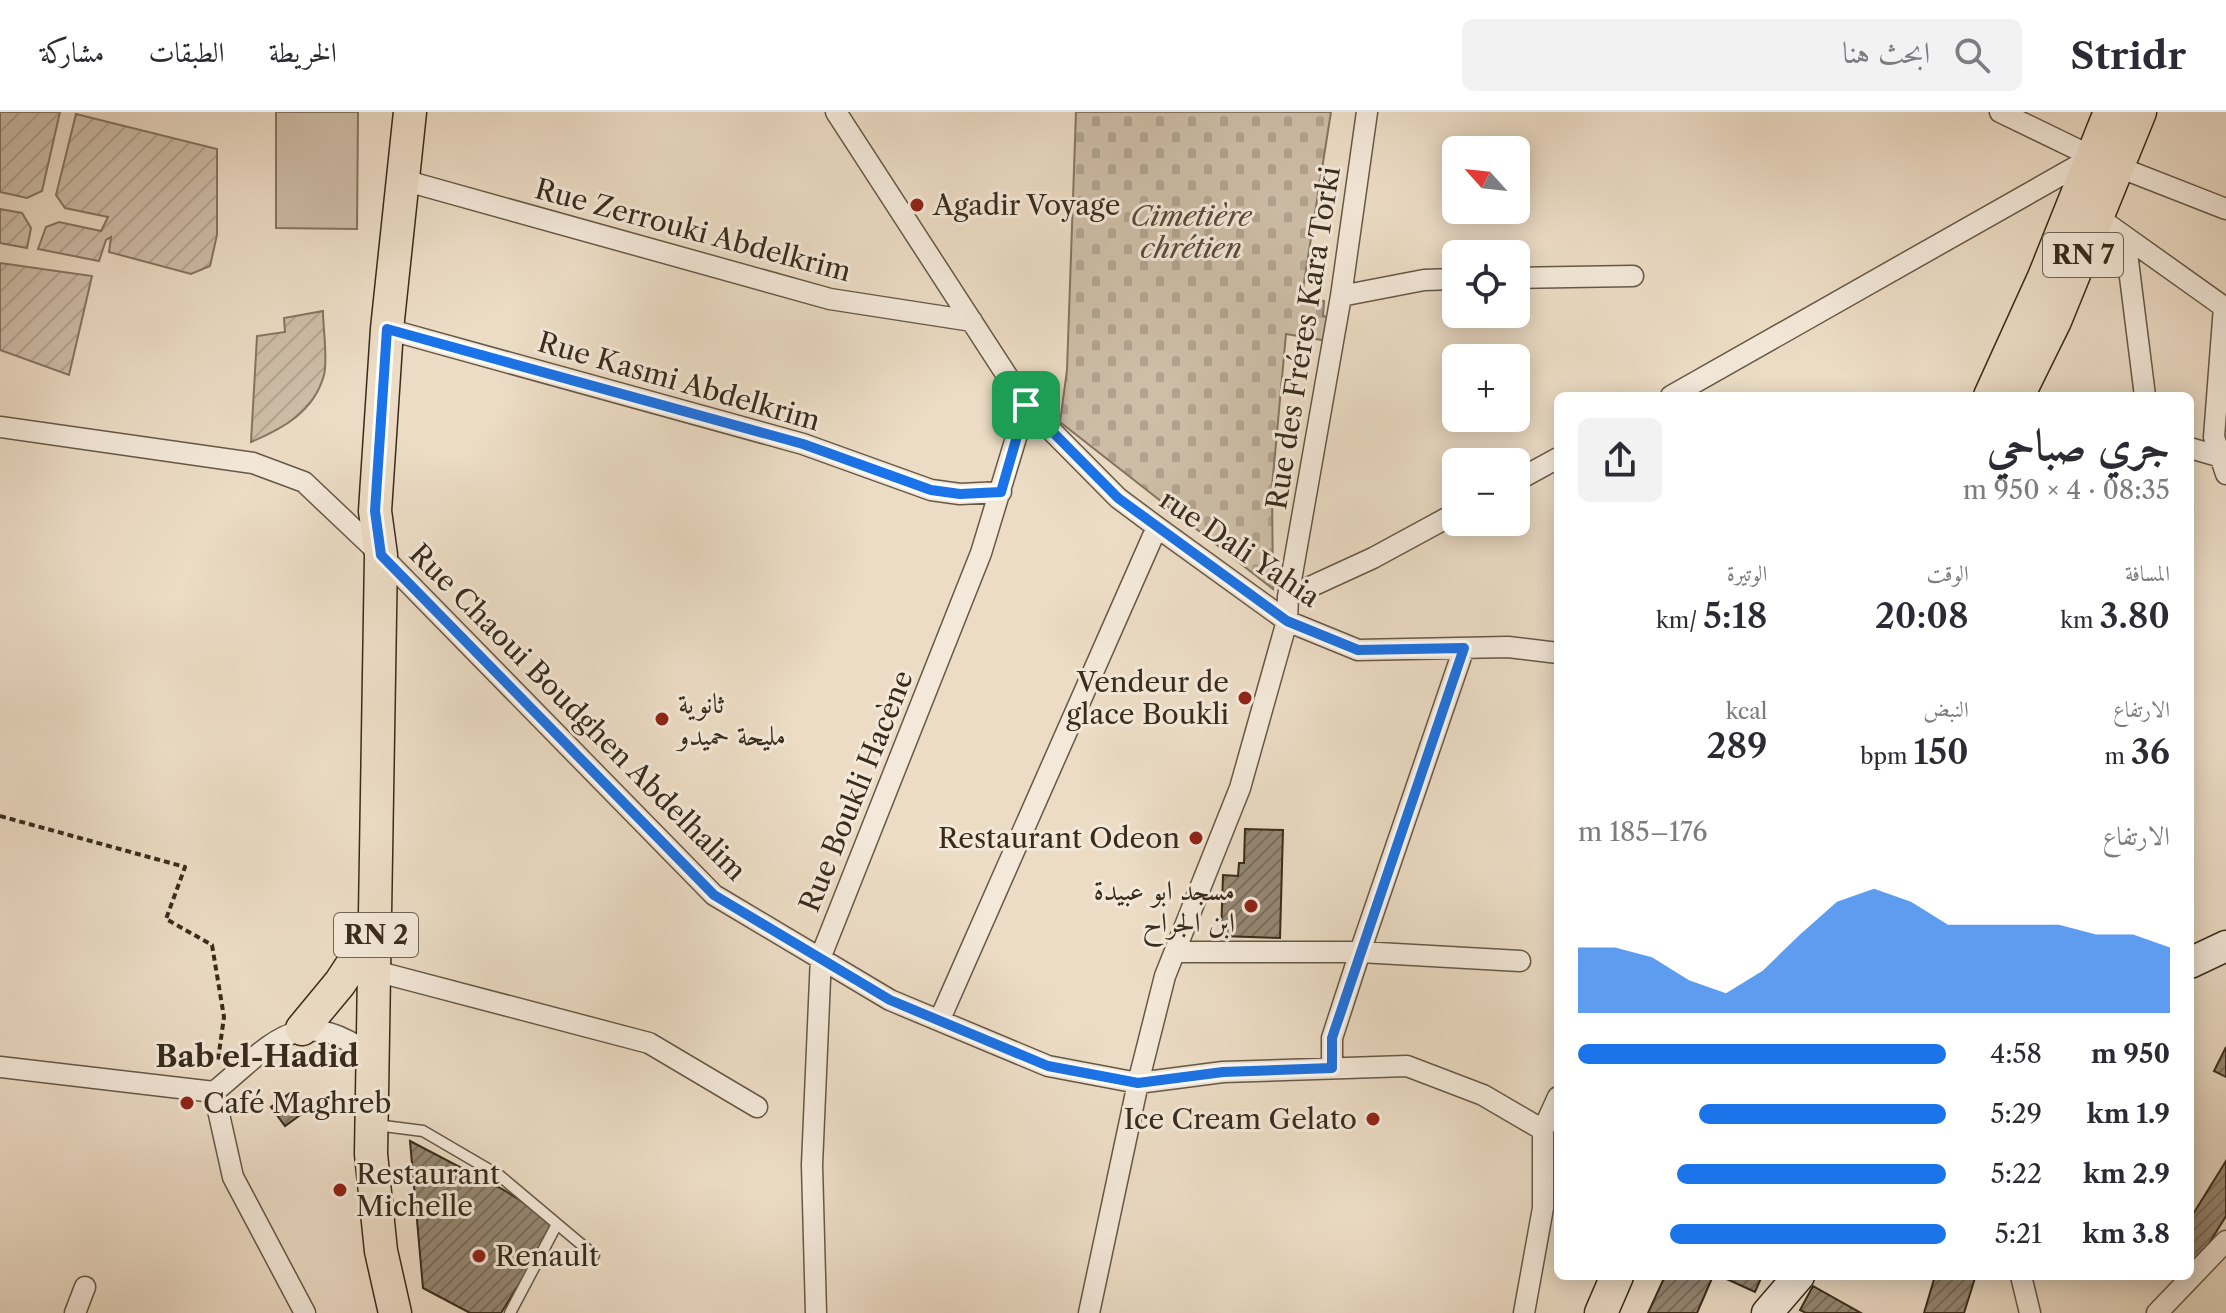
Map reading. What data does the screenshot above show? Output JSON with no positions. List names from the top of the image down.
{
  "streets": {
    "main road": ["RN 7", "RN 2"],
    "street": [
      "Rue Zerrouki Abdelkrim",
      "Rue des Fréres Kara Torki",
      "Rue Kasmi Abdelkrim",
      "rue Dali Yahia",
      "Rue Chaoui Boudghen Abdelhalim",
      "Rue Boukli Hacène"
    ]
  },
  "crossings": [
    ["Rue Zerrouki Abdelkrim", "rue Dali Yahia"],
    ["Rue Zerrouki Abdelkrim", "RN 2"],
    ["Rue des Fréres Kara Torki", "rue Dali Yahia"],
    ["Rue des Fréres Kara Torki", "Rue Chaoui Boudghen Abdelhalim"],
    ["Rue Kasmi Abdelkrim", "Rue Boukli Hacène"],
    ["Rue Kasmi Abdelkrim", "RN 2"],
    ["rue Dali Yahia", "Rue Boukli Hacène"],
    ["Rue Chaoui Boudghen Abdelhalim", "Rue Boukli Hacène"],
    ["Rue Chaoui Boudghen Abdelhalim", "RN 2"]
  ],
  "districts": ["Bab el-Hadid"],
  "parks": ["Cimetière chrétien"],
  "places": [
    "Agadir Voyage",
    "Vendeur de glace Boukli",
    "ثانوية مليحة حميدو",
    "Restaurant Odeon",
    "مسجد ابو عبيدة ابن الجراح",
    "Café Maghreb",
    "Ice Cream Gelato",
    "Restaurant Michelle",
    "Renault"
  ],
  "north": "top left",
  "page": {
    "header": "Stridr",
    "search": "ابحث هنا",
    "nav": ["الخريطة", "الطبقات", "مشاركة"],
    "map_buttons": ["+", "−"],
    "heading": ["جري صباحي", "08:35 · 4 × 950 m"],
    "stats": [
      ["المسافة", "3.80 km"],
      ["الوقت", "20:08"],
      ["الوتيرة", "5:18 /km"],
      ["الارتفاع", "36 m"],
      ["النبض", "150 bpm"],
      ["kcal", "289"]
    ],
    "chart": ["الارتفاع", "176–185 m"],
    "list": [
      {
        "name": "950 m",
        "note": "4:58"
      },
      {
        "name": "1.9 km",
        "note": "5:29"
      },
      {
        "name": "2.9 km",
        "note": "5:22"
      },
      {
        "name": "3.8 km",
        "note": "5:21"
      }
    ]
  }
}
